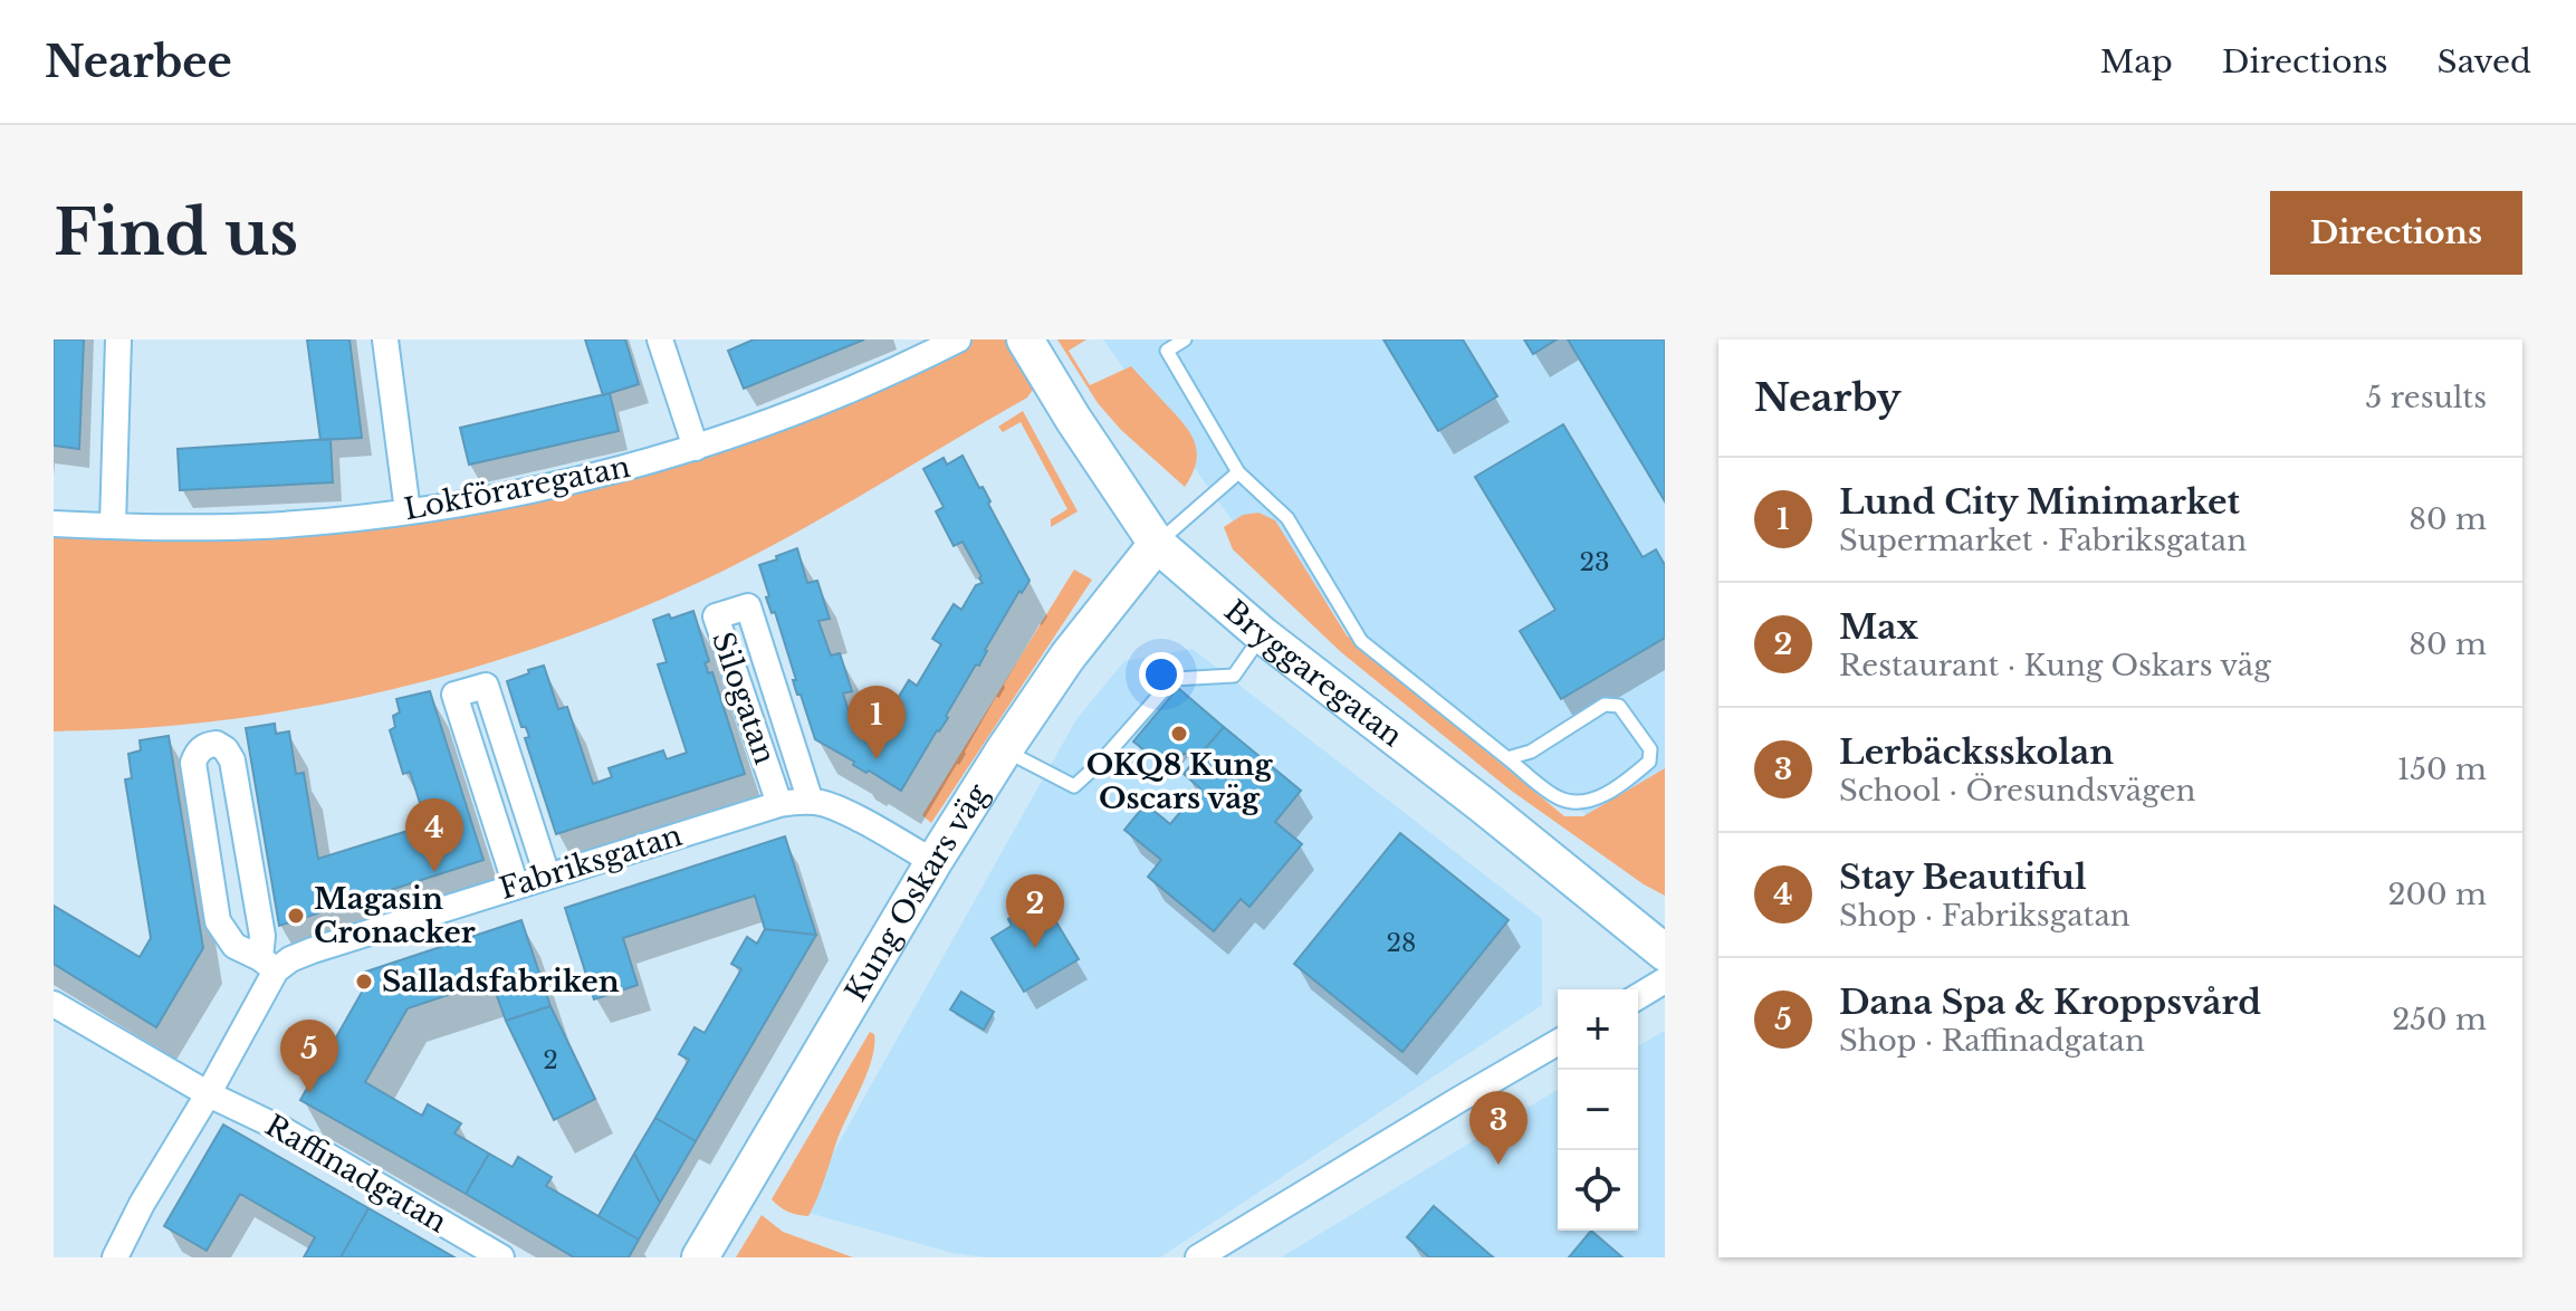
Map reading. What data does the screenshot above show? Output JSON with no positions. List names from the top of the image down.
{
  "streets": {
    "main road": ["Bryggaregatan", "Kung Oskars väg"],
    "street": [
      "Lokföraregatan",
      "Silogatan",
      "Fabriksgatan",
      "Raffinadgatan"
    ]
  },
  "crossings": [
    ["Bryggaregatan", "Kung Oskars väg"],
    ["Silogatan", "Fabriksgatan"],
    ["Fabriksgatan", "Kung Oskars väg"]
  ],
  "places": ["OKQ8 Kung Oscars väg", "Magasin Cronacker", "Salladsfabriken"],
  "house_numbers": ["23", "28", "2"],
  "page": {
    "header": "Nearbee",
    "nav": ["Map", "Directions", "Saved"],
    "buttons": "Directions",
    "title": "Find us",
    "heading": ["Nearby", "5 results"],
    "list": [
      {
        "mark": "1",
        "name": "Lund City Minimarket",
        "note": "Supermarket · Fabriksgatan",
        "value": "80 m"
      },
      {
        "mark": "2",
        "name": "Max",
        "note": "Restaurant · Kung Oskars väg",
        "value": "80 m"
      },
      {
        "mark": "3",
        "name": "Lerbäcksskolan",
        "note": "School · Öresundsvägen",
        "value": "150 m"
      },
      {
        "mark": "4",
        "name": "Stay Beautiful",
        "note": "Shop · Fabriksgatan",
        "value": "200 m"
      },
      {
        "mark": "5",
        "name": "Dana Spa & Kroppsvård",
        "note": "Shop · Raffinadgatan",
        "value": "250 m"
      }
    ],
    "pins": [
      "1",
      "4",
      "2",
      "5",
      "3"
    ],
    "map_buttons": ["+", "−"]
  }
}
